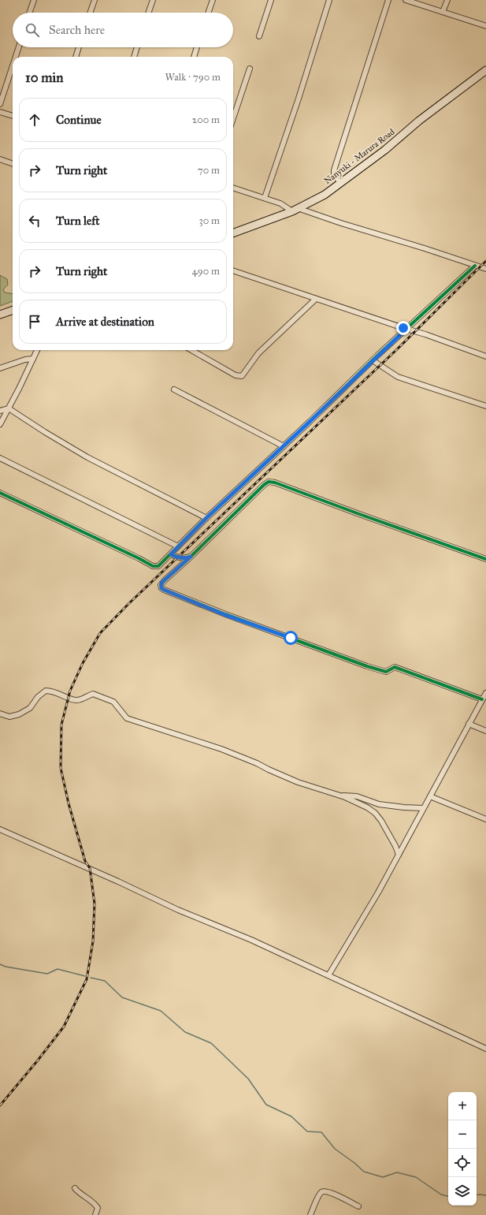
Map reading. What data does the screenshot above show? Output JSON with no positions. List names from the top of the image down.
{
  "streets": {
    "street": ["Nanyuki - Marura Road"]
  },
  "page": {
    "search": "Search here",
    "heading": ["10 min", "Walk · 790 m"],
    "list": [
      ["Continue", "200 m"],
      ["Turn right", "70 m"],
      ["Turn left", "30 m"],
      ["Turn right", "490 m"],
      "Arrive at destination"
    ],
    "map_buttons": ["+", "−"]
  }
}
